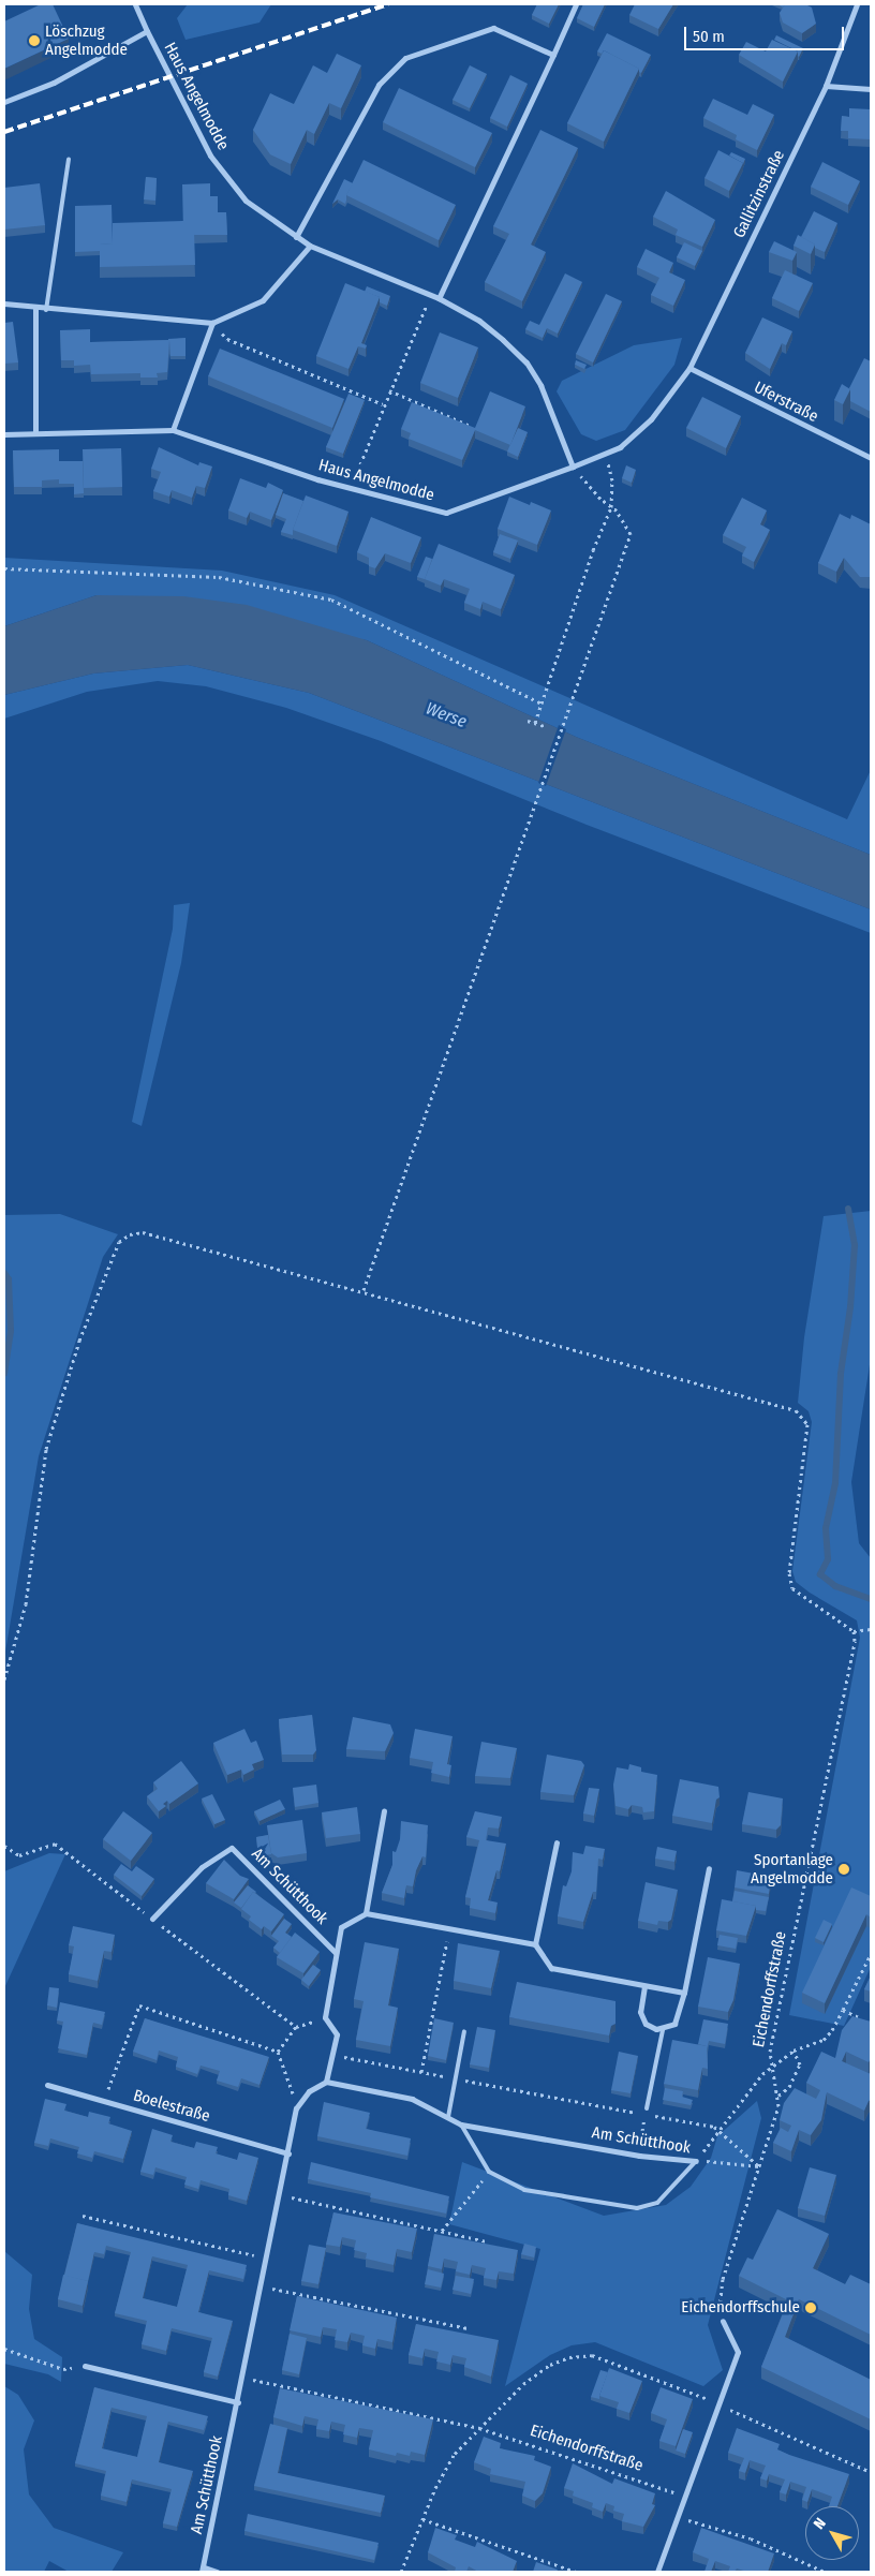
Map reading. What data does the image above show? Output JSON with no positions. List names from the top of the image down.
{
  "streets": {
    "street": [
      "Haus Angelmodde",
      "Gallitzinstraße",
      "Uferstraße",
      "Am Schütthook",
      "Boelestraße"
    ],
    "path": ["Eichendorffstraße"]
  },
  "crossings": [
    ["Haus Angelmodde", "Gallitzinstraße"],
    ["Gallitzinstraße", "Uferstraße"],
    ["Am Schütthook", "Boelestraße"]
  ],
  "water": ["Werse"],
  "places": ["Löschzug Angelmodde", "Sportanlage Angelmodde", "Eichendorffschule"],
  "scale_bar": "50 m",
  "north": "top left"
}
